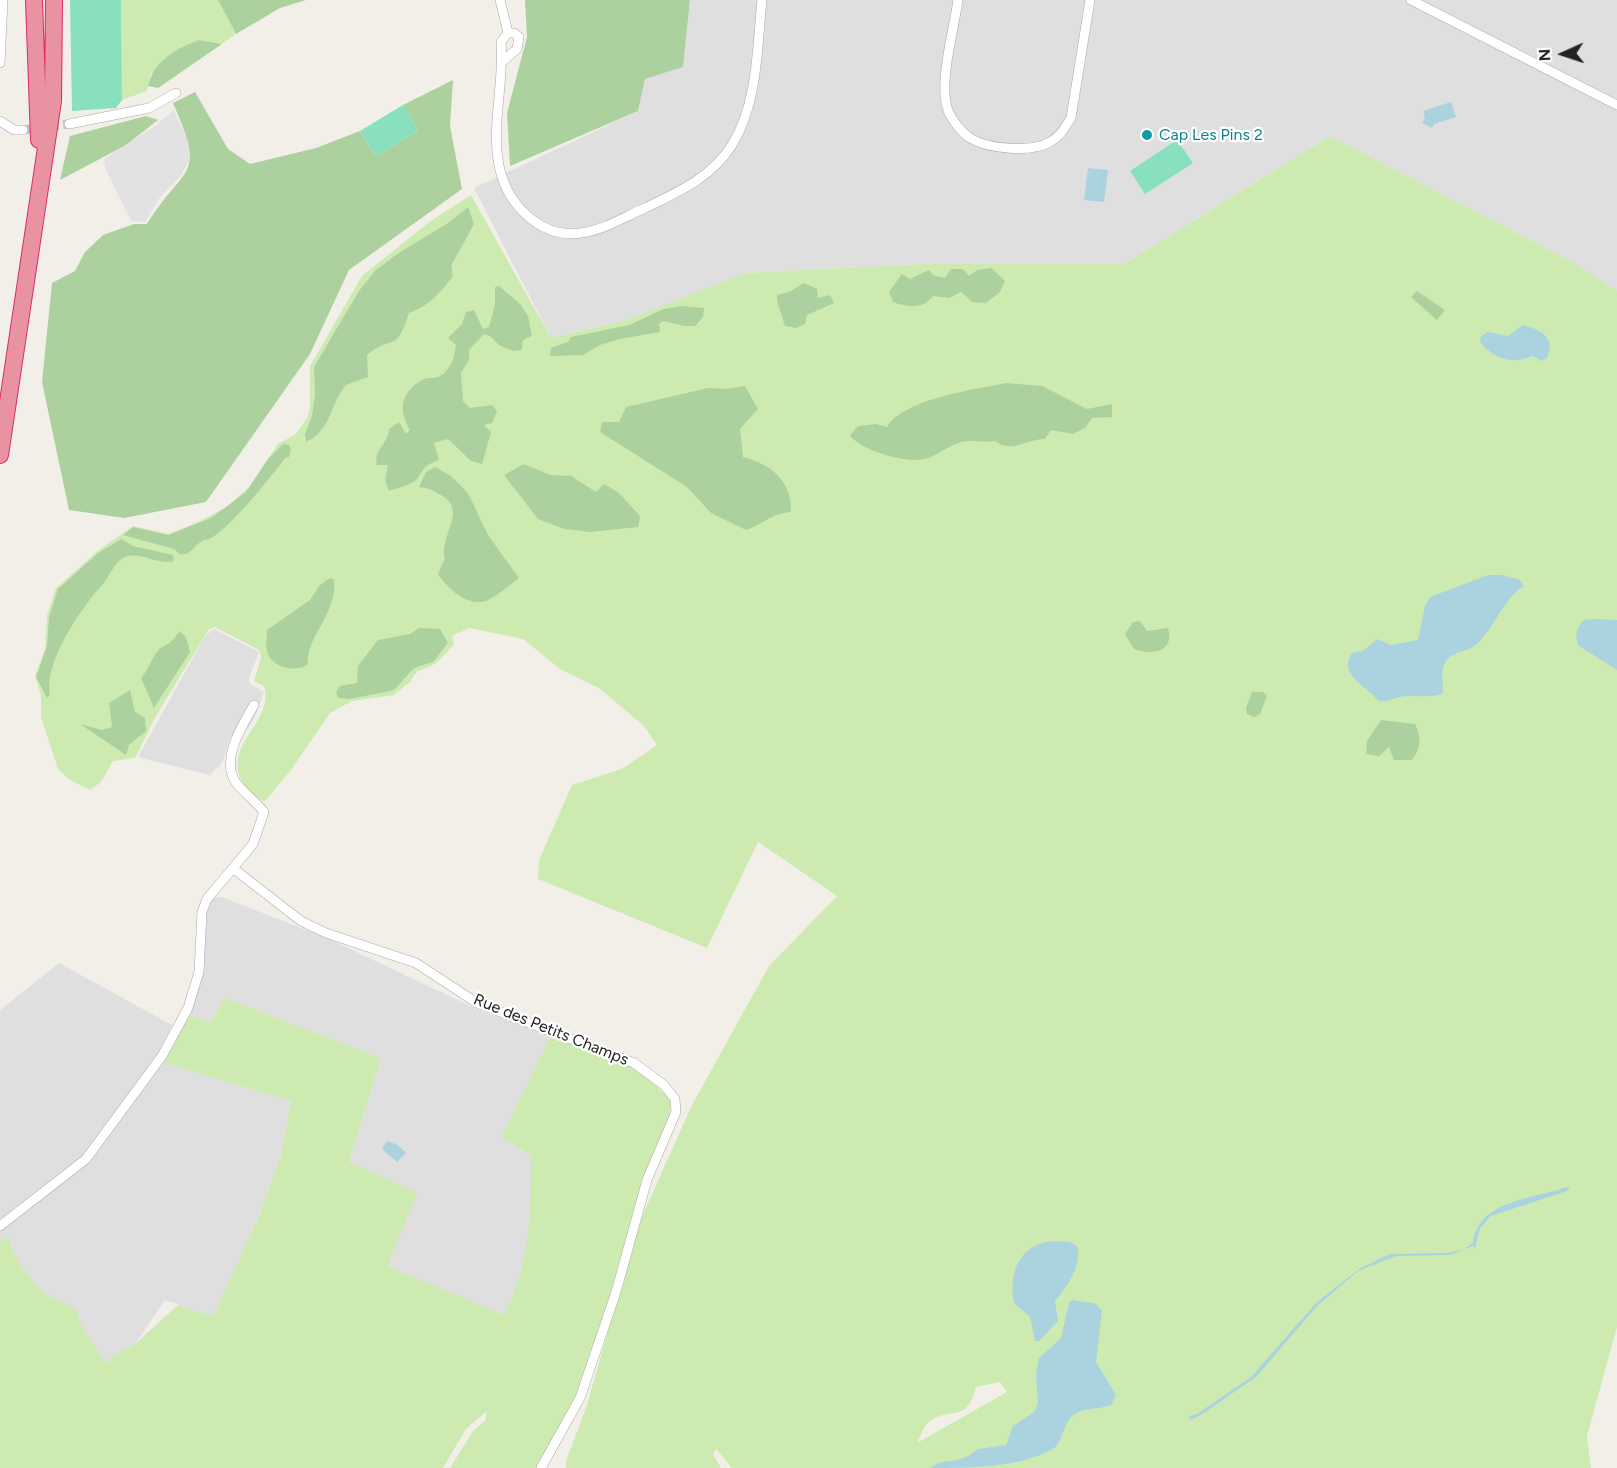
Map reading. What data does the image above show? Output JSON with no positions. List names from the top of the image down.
{
  "streets": {
    "street": ["Rue des Petits Champs"]
  },
  "places": ["Cap Les Pins 2"],
  "north": "left"
}
